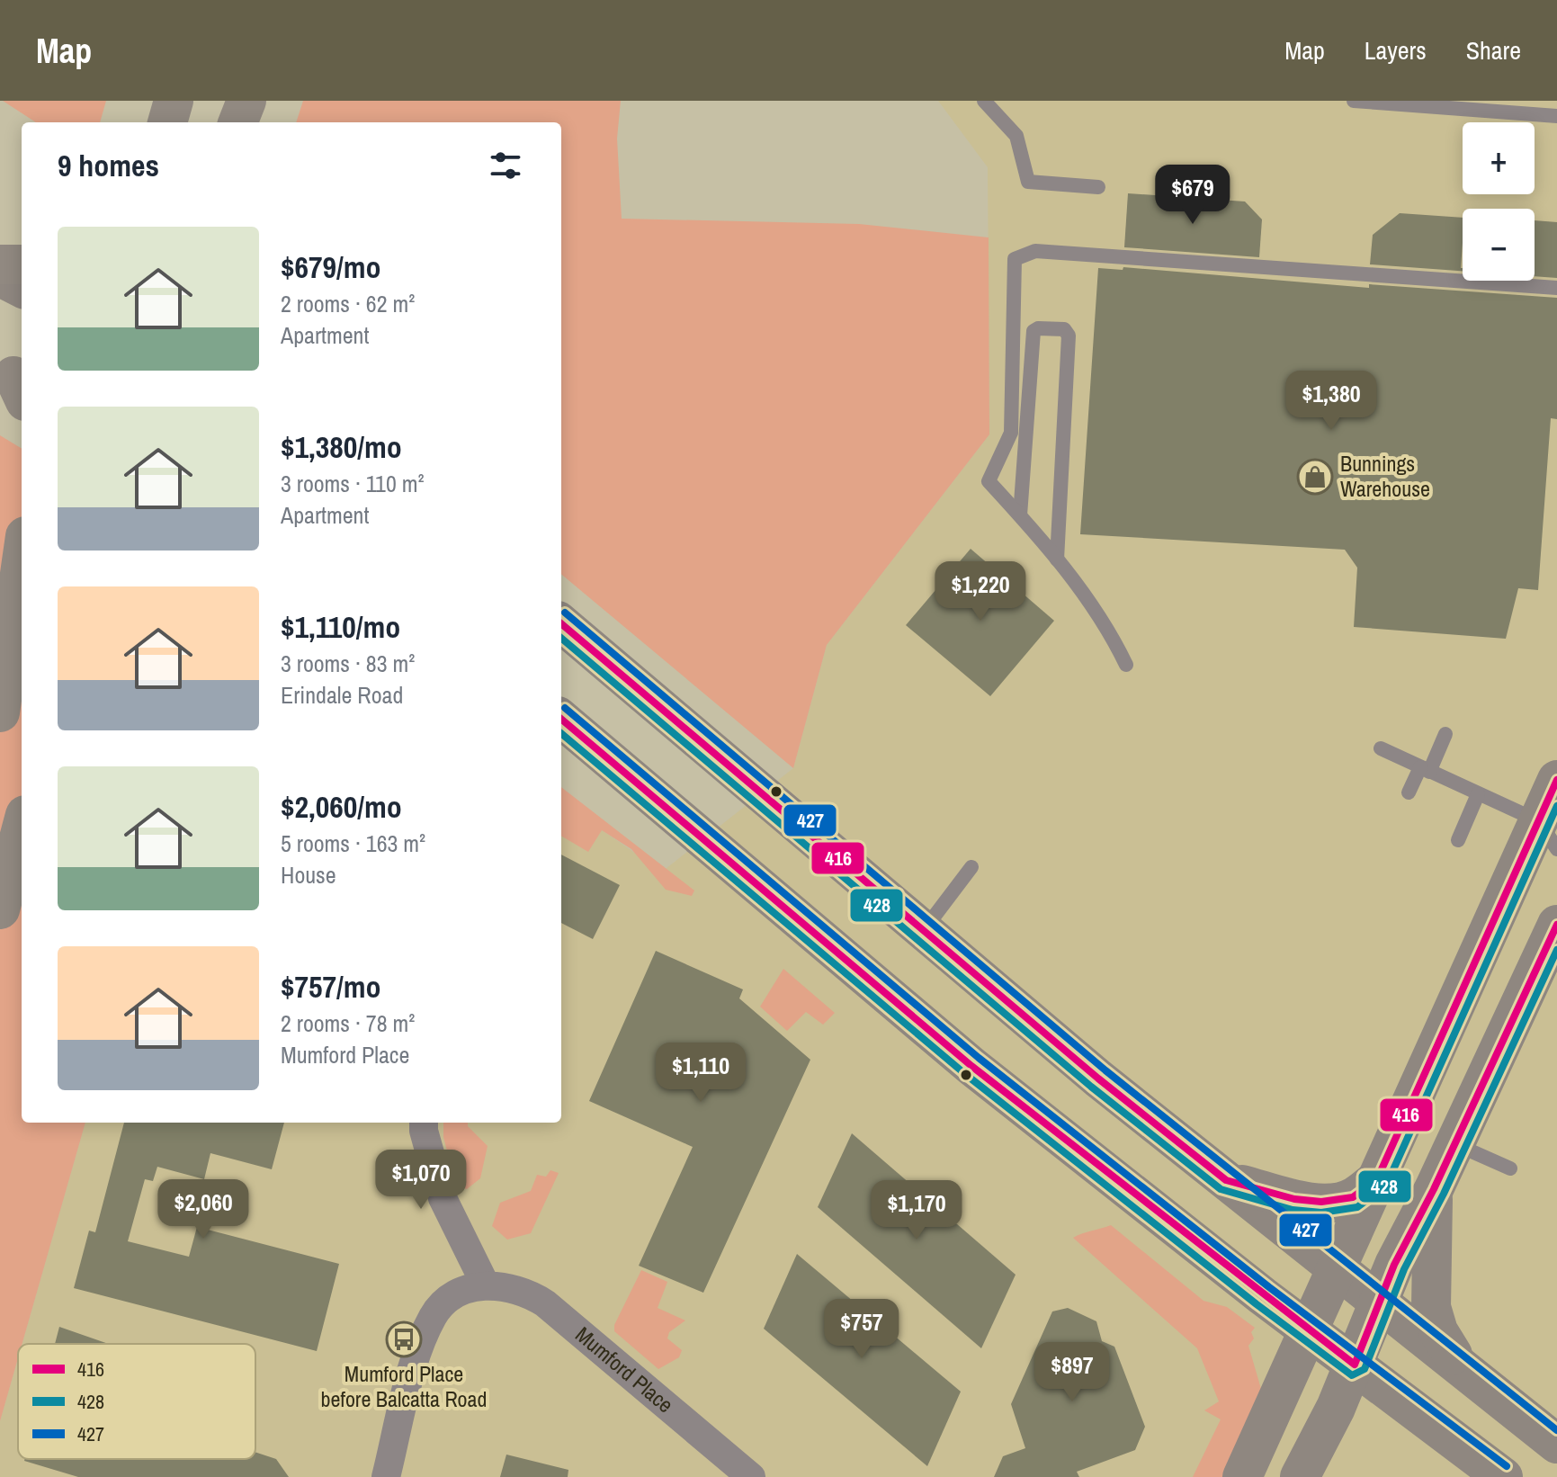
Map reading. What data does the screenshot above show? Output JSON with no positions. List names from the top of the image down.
{
  "streets": {
    "street": ["Mumford Place"]
  },
  "places": {
    "shop": ["Bunnings Warehouse"],
    "bus stop": ["Mumford Place before Balcatta Road"]
  },
  "lines": ["transit line 427", "transit line 416", "transit line 428"],
  "legend": ["416", "428", "427"],
  "page": {
    "header": "Map",
    "nav": ["Map", "Layers", "Share"],
    "map_buttons": ["+", "−"],
    "heading": "9 homes",
    "price": [
      "$679",
      "$1,380",
      "$1,220",
      "$1,110",
      "$1,070",
      "$2,060",
      "$1,170",
      "$757",
      "$897"
    ],
    "list": [
      {
        "name": "$679/mo",
        "note": "2 rooms · 62 m² · Apartment"
      },
      {
        "name": "$1,380/mo",
        "note": "3 rooms · 110 m² · Apartment"
      },
      {
        "name": "$1,110/mo",
        "note": "3 rooms · 83 m² · Erindale Road"
      },
      {
        "name": "$2,060/mo",
        "note": "5 rooms · 163 m² · House"
      },
      {
        "name": "$757/mo",
        "note": "2 rooms · 78 m² · Mumford Place"
      }
    ]
  }
}
